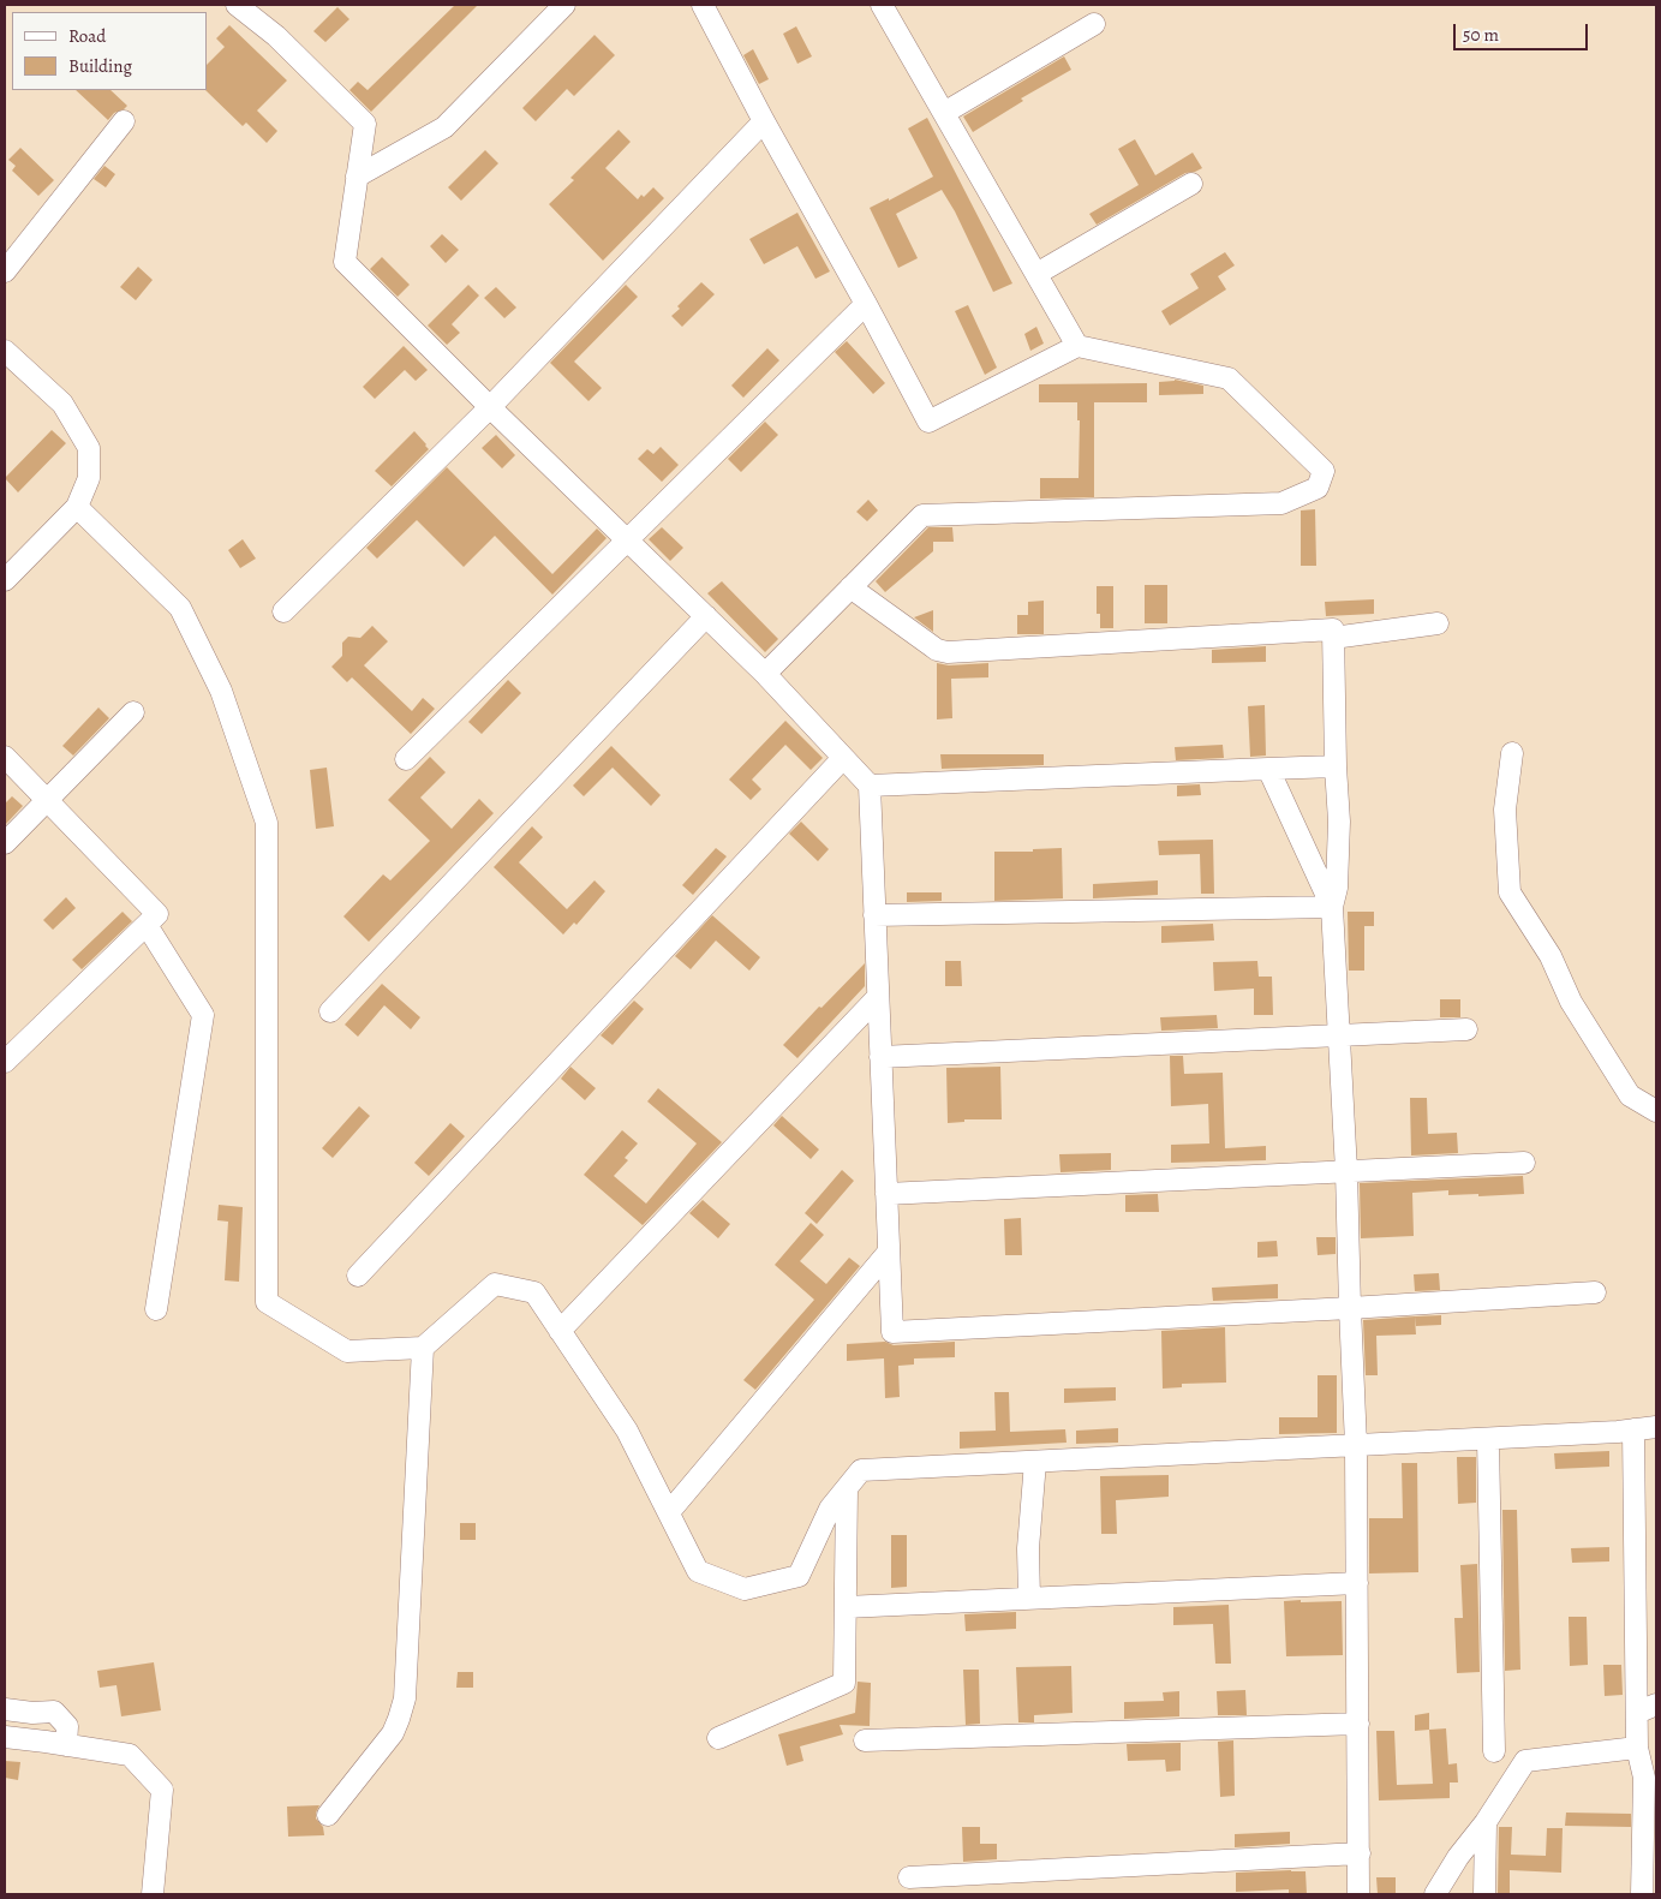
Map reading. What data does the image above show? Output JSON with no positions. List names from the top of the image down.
{
  "legend": ["Road", "Building"],
  "scale_bar": "50 m"
}
